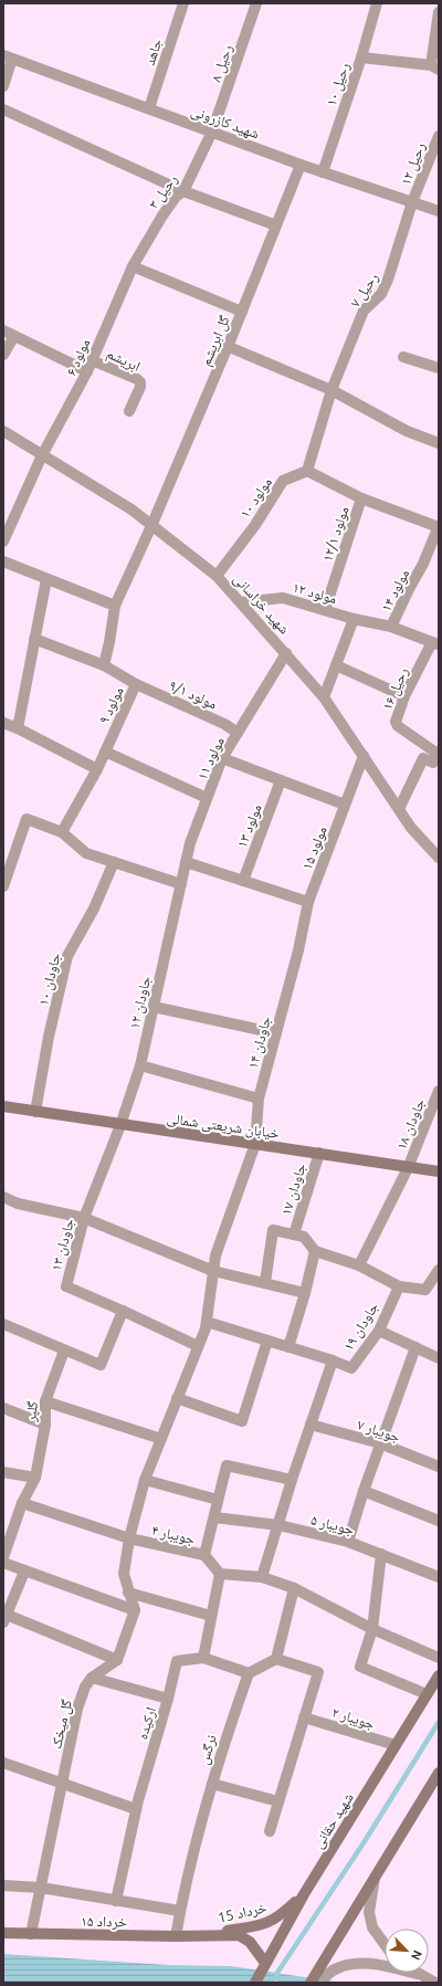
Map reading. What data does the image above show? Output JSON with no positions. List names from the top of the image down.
{
  "streets": {
    "main road": [
      "خیابان شریعتی شمالی",
      "شهید حقانی",
      "15 خرداد",
      "۱۵ خرداد"
    ],
    "street": [
      "جاهد",
      "رحیل ۸",
      "رحیل ۱۰",
      "شهید کازرونی",
      "رحیل ۱۲",
      "رحیل ۳",
      "رحیل ۷",
      "گل ابریشم",
      "مولود ۶",
      "ابریشم",
      "مولود ۱۰",
      "مولود ۱۲/۱",
      "مولود ۱۴",
      "مولود ۱۲",
      "شهید خراسانی",
      "رحیل ۱۶",
      "مولود ۹/۱",
      "مولود ۹",
      "مولود ۱۱",
      "مولود ۱۳",
      "مولود ۱۵",
      "جاودان ۱۰",
      "جاودان ۱۲",
      "جاودان ۱۴",
      "جاودان ۱۸",
      "جاودان ۱۷",
      "جاودان ۱۳",
      "جاودان ۱۹",
      "گلپر",
      "جویبار ۷",
      "جویبار ۵",
      "جویبار ۴",
      "جویبار ۲",
      "ارکیده",
      "گل میخک",
      "نرگس"
    ]
  },
  "crossings": [
    ["جاهد", "شهید کازرونی"],
    ["رحیل ۸", "شهید کازرونی"],
    ["رحیل ۸", "رحیل ۳"],
    ["رحیل ۱۰", "شهید کازرونی"],
    ["شهید کازرونی", "رحیل ۱۲"],
    ["شهید کازرونی", "رحیل ۳"],
    ["شهید کازرونی", "رحیل ۷"],
    ["شهید کازرونی", "گل ابریشم"],
    ["رحیل ۱۲", "رحیل ۷"],
    ["رحیل ۳", "مولود ۶"],
    ["گل ابریشم", "شهید خراسانی"],
    ["گل ابریشم", "مولود ۹"],
    ["مولود ۶", "ابریشم"],
    ["مولود ۶", "شهید خراسانی"],
    ["مولود ۱۰", "مولود ۱۲/۱"],
    ["مولود ۱۰", "شهید خراسانی"],
    ["مولود ۱۲/۱", "مولود ۱۲"],
    ["مولود ۱۴", "مولود ۱۲"],
    ["مولود ۱۲", "شهید خراسانی"],
    ["شهید خراسانی", "مولود ۹"],
    ["شهید خراسانی", "مولود ۱۱"],
    ["شهید خراسانی", "مولود ۱۵"],
    ["مولود ۹/۱", "مولود ۹"],
    ["مولود ۹/۱", "مولود ۱۱"],
    ["مولود ۱۱", "جاودان ۱۲"],
    ["مولود ۱۵", "جاودان ۱۴"],
    ["جاودان ۱۰", "خیابان شریعتی شمالی"],
    ["جاودان ۱۲", "خیابان شریعتی شمالی"],
    ["جاودان ۱۲", "جاودان ۱۳"],
    ["جاودان ۱۴", "خیابان شریعتی شمالی"],
    ["جاودان ۱۸", "خیابان شریعتی شمالی"],
    ["خیابان شریعتی شمالی", "جاودان ۱۷"],
    ["خیابان شریعتی شمالی", "جاودان ۱۳"],
    ["جاودان ۱۹", "جویبار ۷"],
    ["جاودان ۱۹", "جویبار ۵"],
    ["جویبار ۲", "شهید حقانی"],
    ["گل میخک", "۱۵ خرداد"],
    ["نرگس", "۱۵ خرداد"],
    ["شهید حقانی", "15 خرداد"],
    ["15 خرداد", "۱۵ خرداد"]
  ],
  "north": "bottom right"
}
